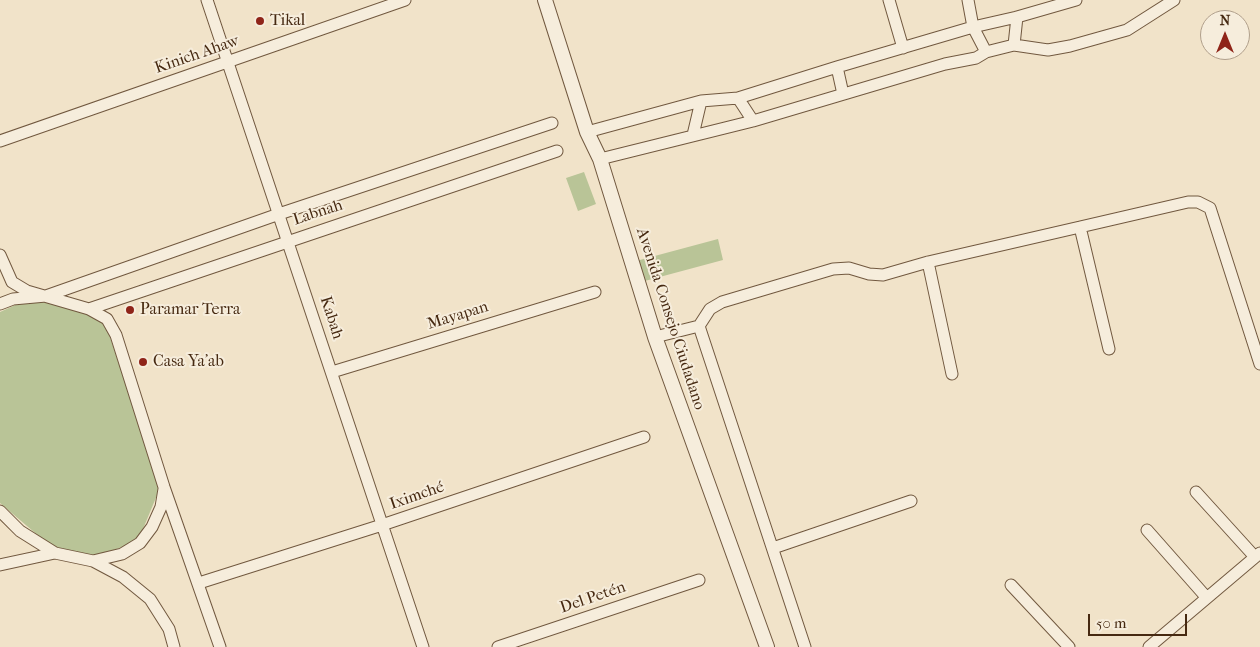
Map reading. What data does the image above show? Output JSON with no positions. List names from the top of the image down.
{
  "streets": {
    "street": [
      "Kinich Ahaw",
      "Labnah",
      "Mayapan",
      "Kabah",
      "Avenida Consejo Ciudadano",
      "Iximché",
      "Del Petén"
    ]
  },
  "crossings": [
    ["Kinich Ahaw", "Kabah"],
    ["Labnah", "Kabah"],
    ["Mayapan", "Kabah"],
    ["Kabah", "Iximché"]
  ],
  "places": ["Tikal", "Paramar Terra", "Casa Ya'ab"],
  "scale_bar": "50 m",
  "north": "top"
}
